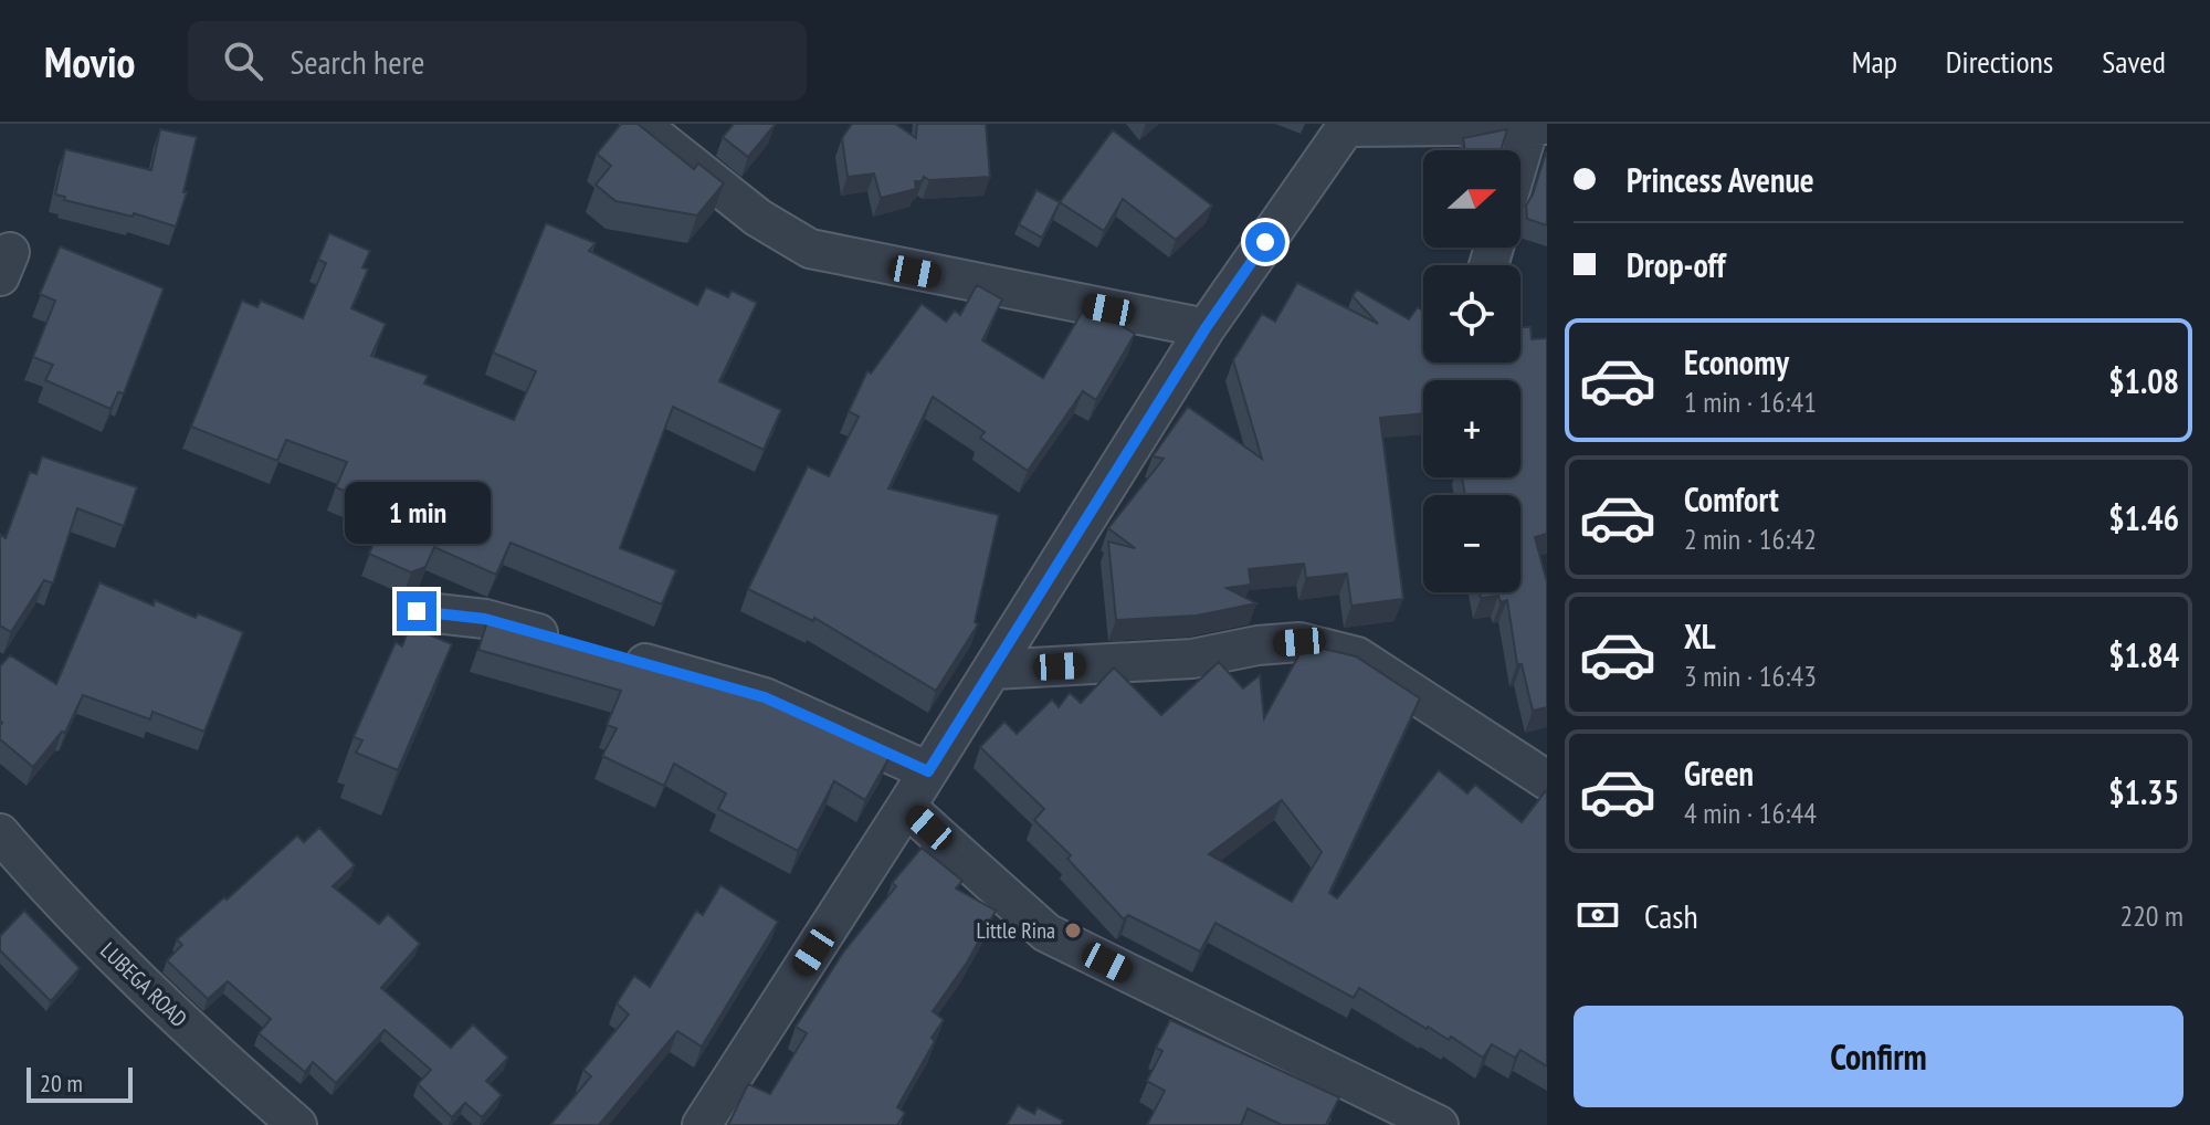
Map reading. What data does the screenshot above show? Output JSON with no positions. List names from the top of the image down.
{
  "streets": {
    "street": ["LUBEGA ROAD"]
  },
  "places": ["Little Rina"],
  "scale_bar": "20 m",
  "north": "right",
  "page": {
    "header": "Movio",
    "search": "Search here",
    "nav": ["Map", "Directions", "Saved"],
    "banner": ["Princess Avenue", "Drop-off"],
    "map_buttons": ["+", "−"],
    "list": [
      {
        "name": "Economy",
        "note": "1 min · 16:41",
        "value": "$1.08"
      },
      {
        "name": "Comfort",
        "note": "2 min · 16:42",
        "value": "$1.46"
      },
      {
        "name": "XL",
        "note": "3 min · 16:43",
        "value": "$1.84"
      },
      {
        "name": "Green",
        "note": "4 min · 16:44",
        "value": "$1.35"
      }
    ],
    "bubble": "1 min",
    "pay": ["Cash", "220 m"],
    "buttons": "Confirm",
    "scale": "20 m"
  }
}
